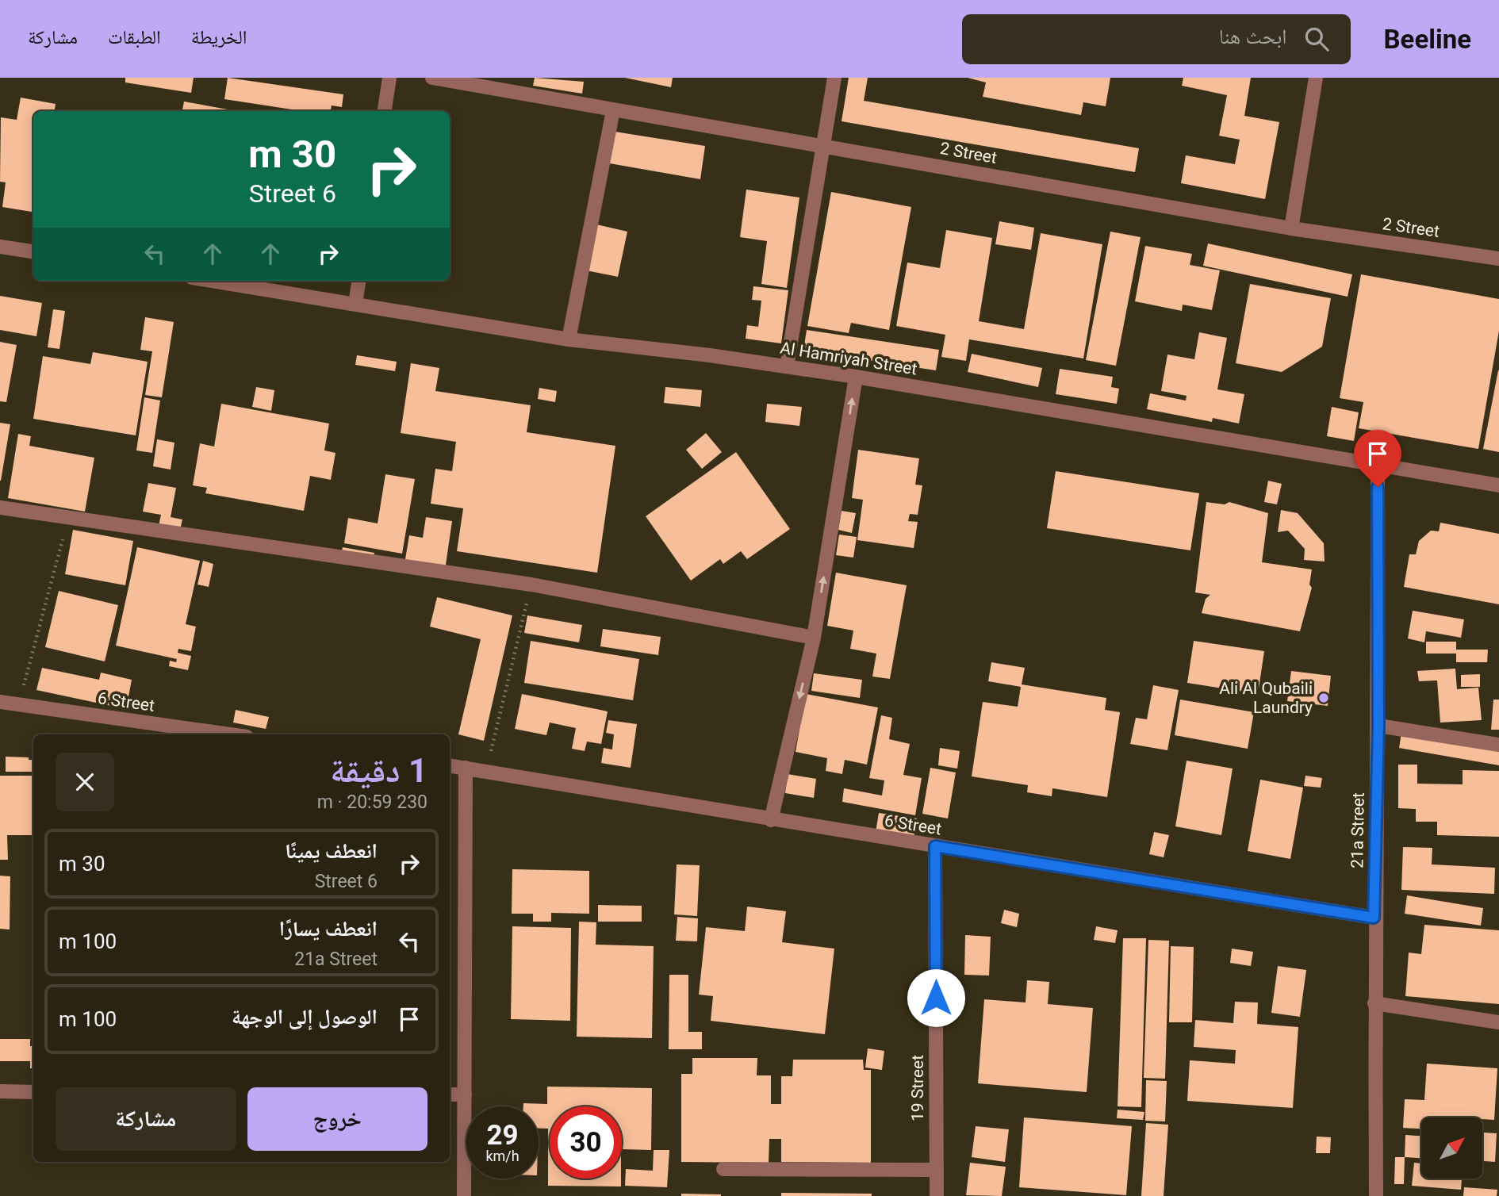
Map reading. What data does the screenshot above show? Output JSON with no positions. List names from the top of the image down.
{
  "streets": {
    "street": [
      "2 Street",
      "Al Hamriyah Street",
      "6 Street",
      "21a Street",
      "19 Street"
    ]
  },
  "crossings": [
    ["Al Hamriyah Street", "21a Street"],
    ["6 Street", "21a Street"],
    ["6 Street", "19 Street"]
  ],
  "places": ["Ali Al Qubaili Laundry"],
  "north": "top right",
  "page": {
    "header": "Beeline",
    "search": "ابحث هنا",
    "nav": ["الخريطة", "الطبقات", "مشاركة"],
    "turn": ["30 m", "6 Street"],
    "heading": ["1 دقيقة", "230 m · 20:59"],
    "list": [
      {
        "name": "انعطف يمينًا",
        "note": "6 Street",
        "value": "30 m"
      },
      {
        "name": "انعطف يسارًا",
        "note": "21a Street",
        "value": "100 m"
      },
      {
        "name": "الوصول إلى الوجهة",
        "value": "100 m"
      }
    ],
    "buttons": ["خروج", "مشاركة"],
    "speed": "29 km/h",
    "limit": "30"
  }
}
